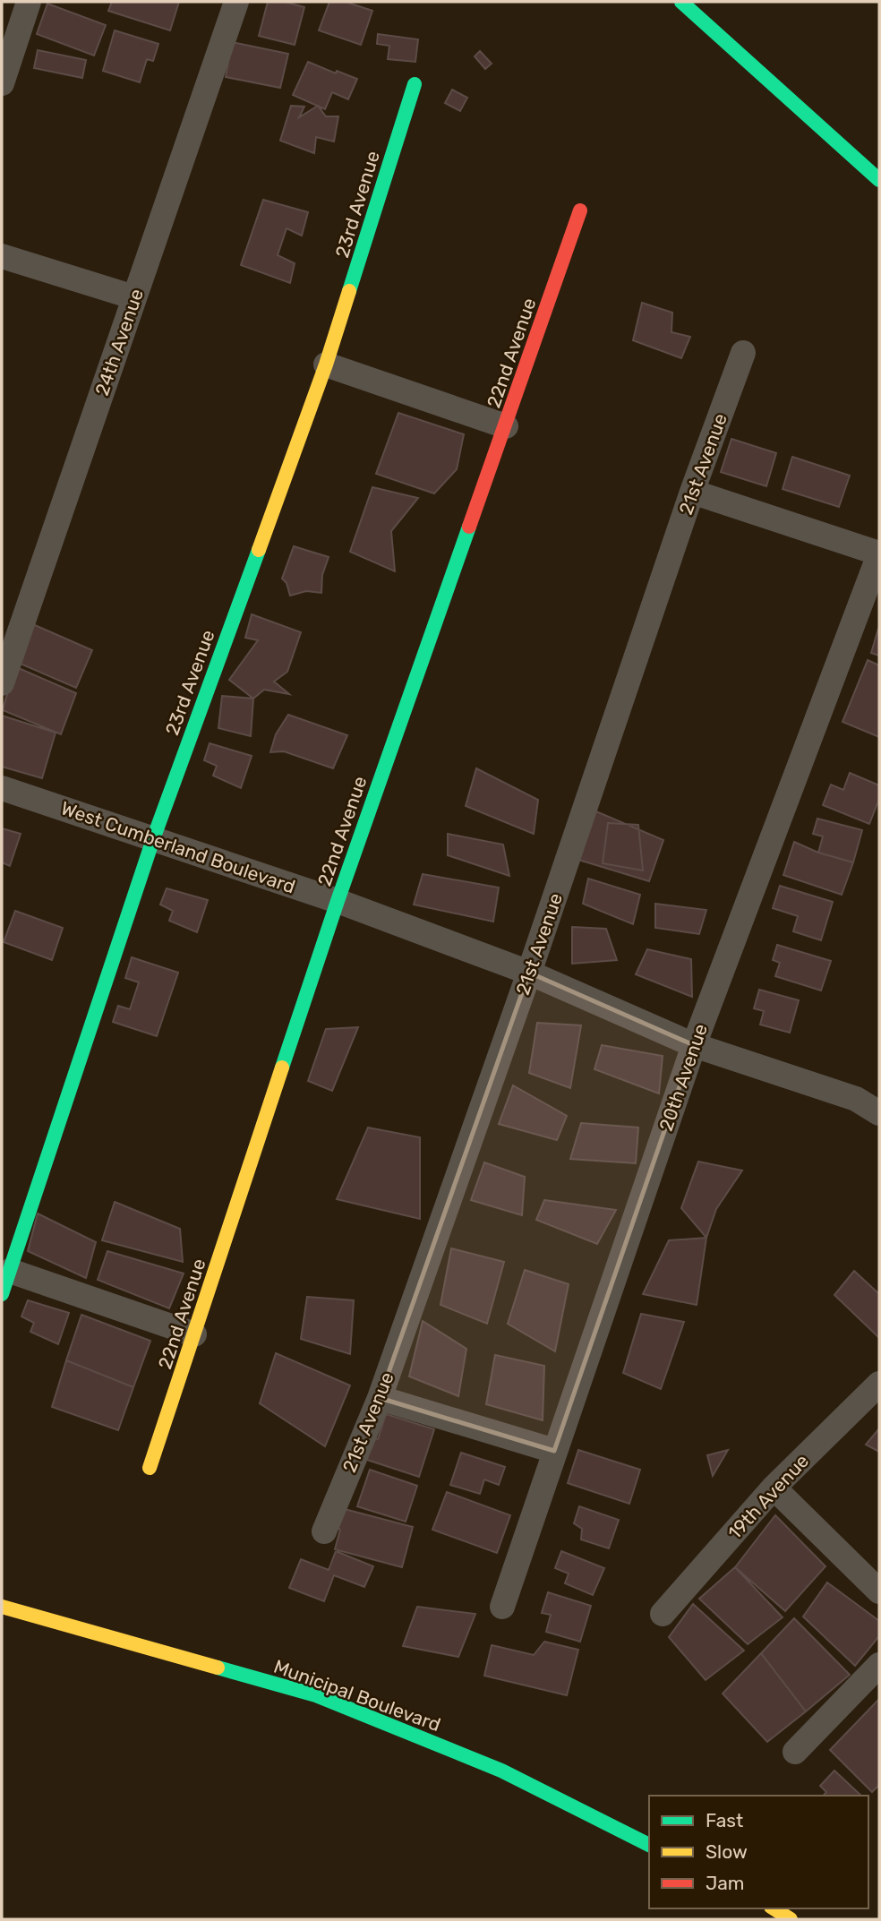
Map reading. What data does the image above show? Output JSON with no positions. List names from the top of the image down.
{
  "streets": {
    "street": [
      "23rd Avenue",
      "24th Avenue",
      "22nd Avenue",
      "21st Avenue",
      "West Cumberland Boulevard",
      "20th Avenue",
      "19th Avenue",
      "Municipal Boulevard"
    ]
  },
  "crossings": [
    ["23rd Avenue", "West Cumberland Boulevard"],
    ["22nd Avenue", "West Cumberland Boulevard"],
    ["21st Avenue", "West Cumberland Boulevard"],
    ["West Cumberland Boulevard", "20th Avenue"]
  ],
  "legend": ["Fast", "Slow", "Jam"]
}
